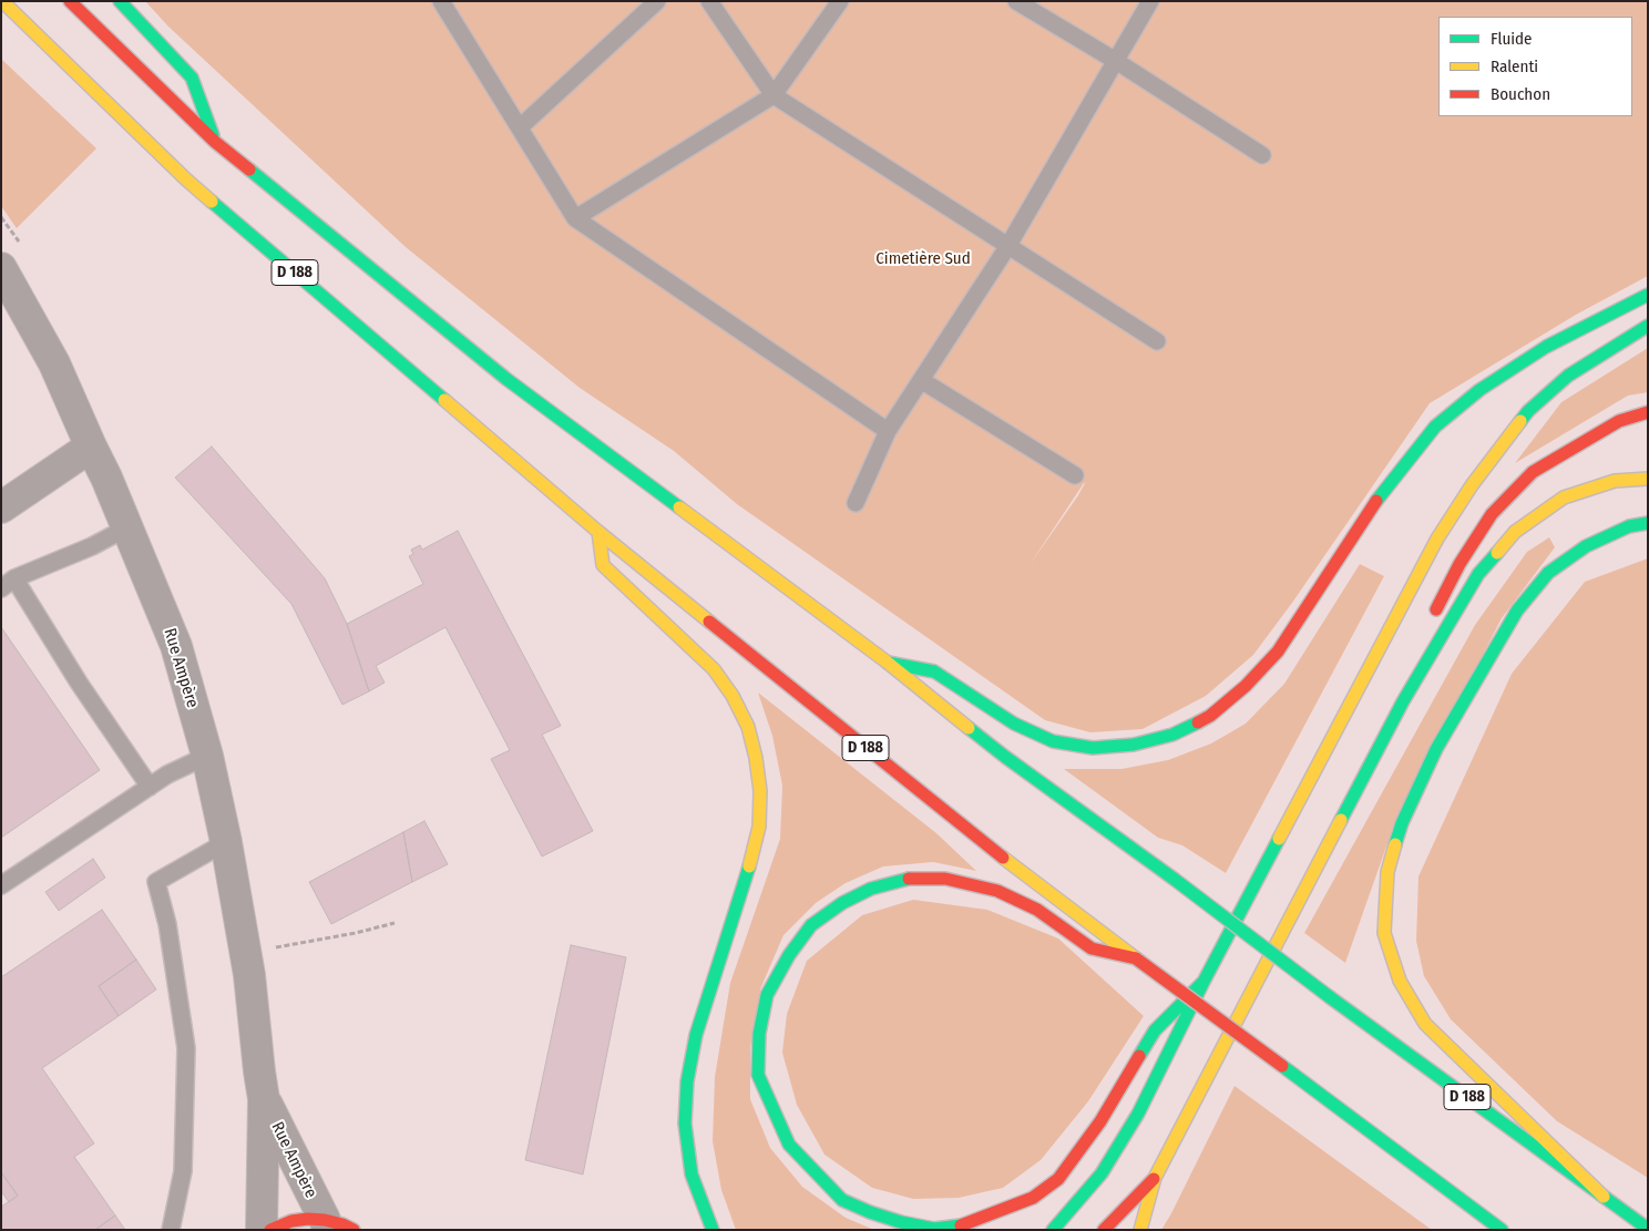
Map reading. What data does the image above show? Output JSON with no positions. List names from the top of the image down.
{
  "streets": {
    "main road": ["D 188"],
    "street": ["Rue Ampère"]
  },
  "parks": ["Cimetière Sud"],
  "legend": ["Fluide", "Ralenti", "Bouchon"]
}
